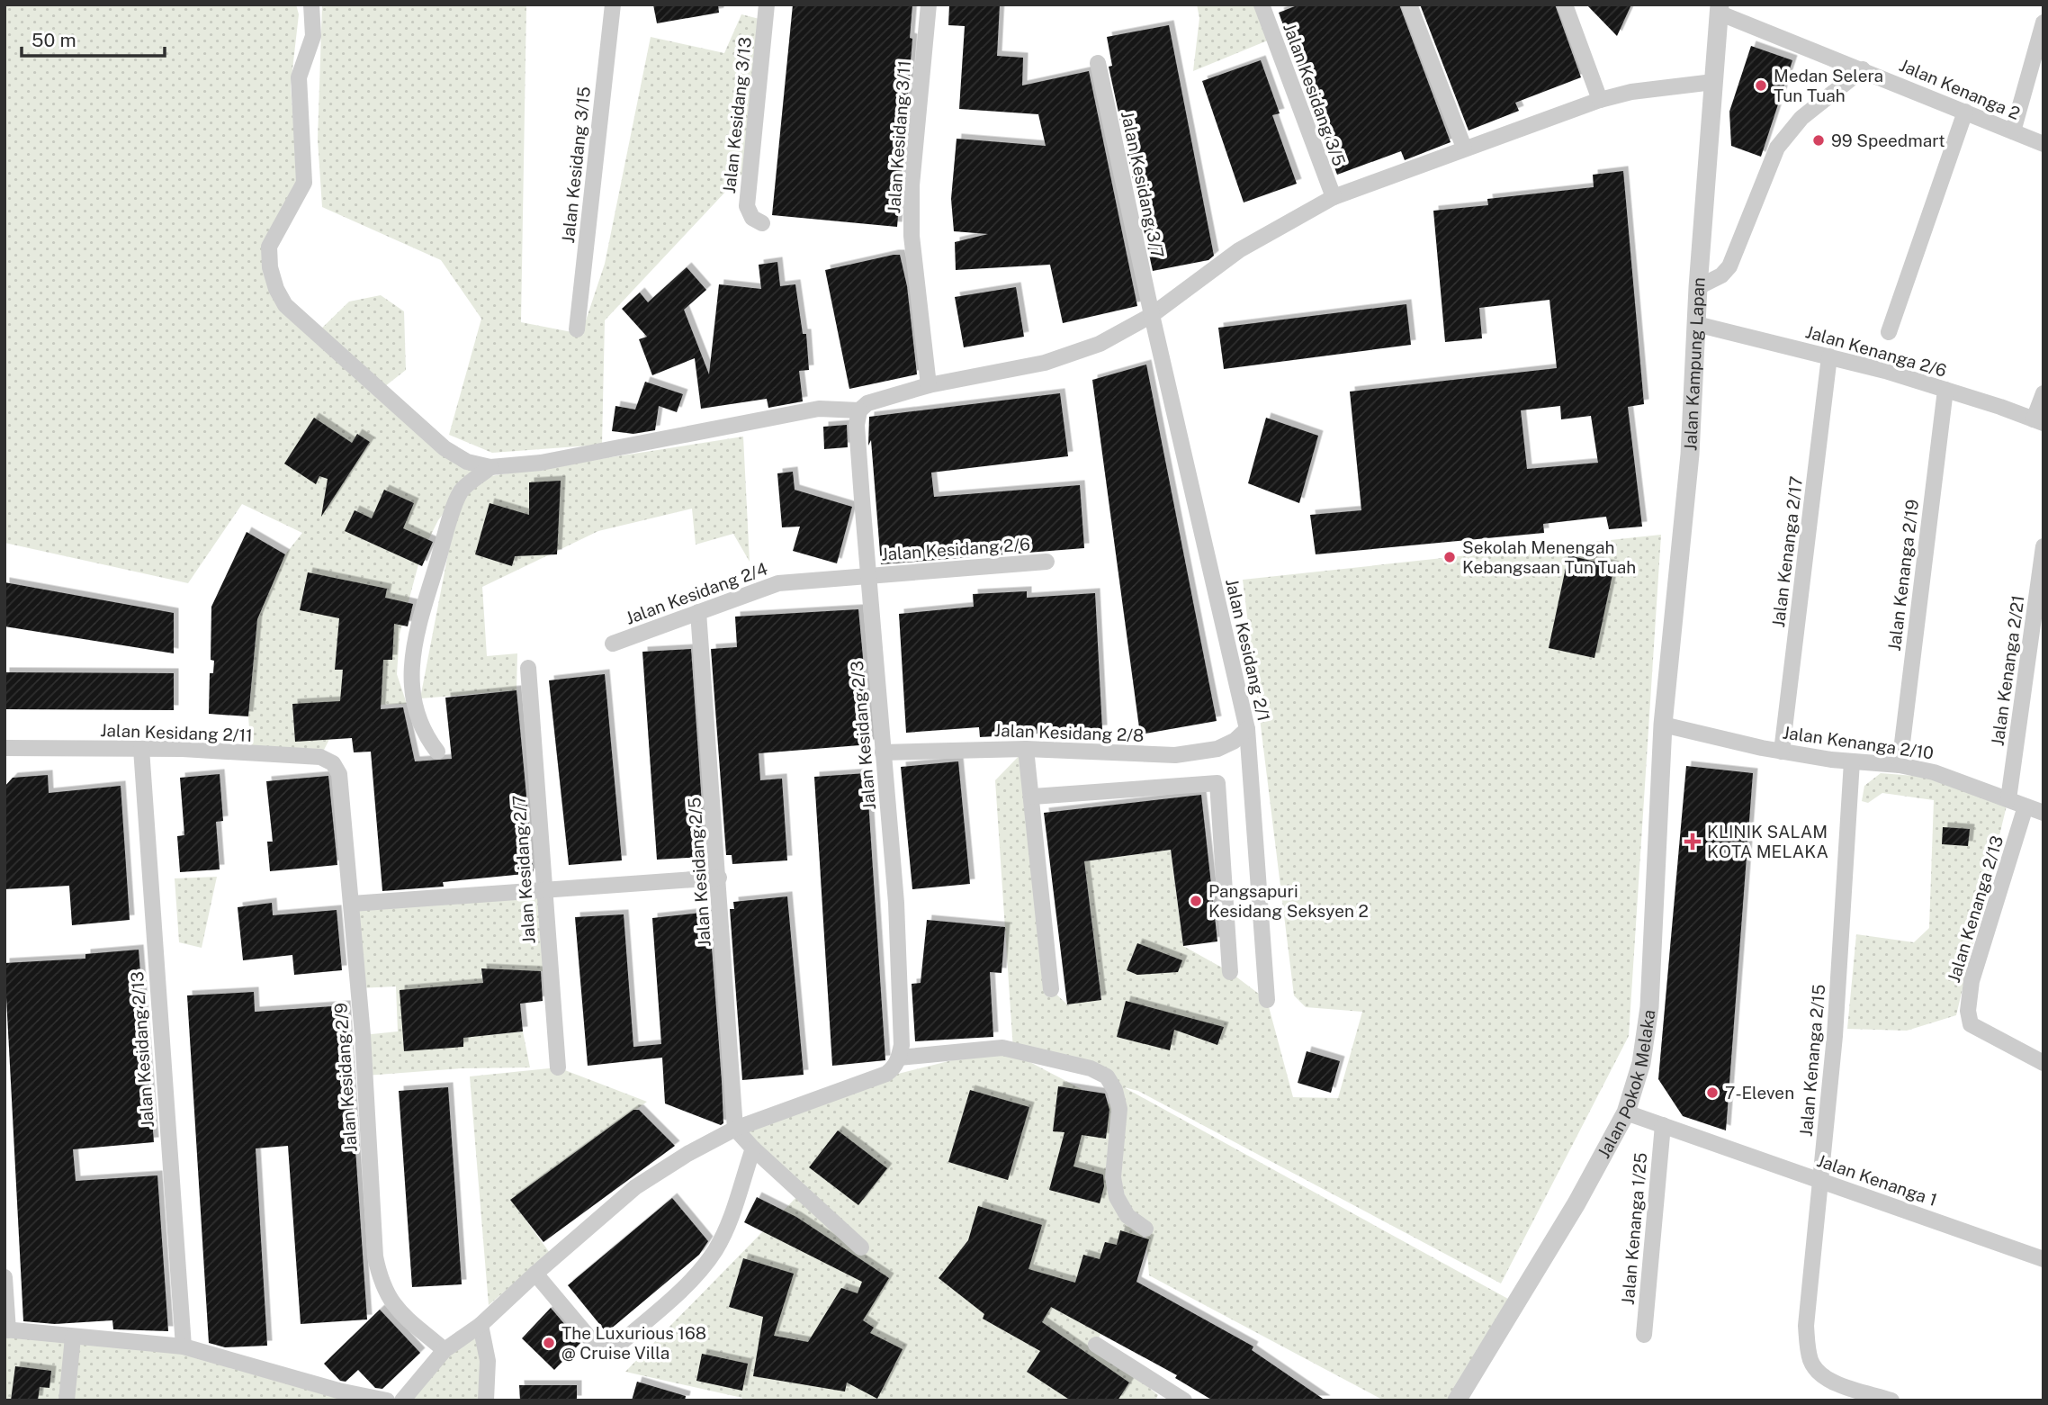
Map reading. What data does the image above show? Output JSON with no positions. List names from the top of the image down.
{
  "streets": {
    "street": [
      "Jalan Kenanga 2",
      "Jalan Kesidang 3/5",
      "Jalan Kesidang 3/13",
      "Jalan Kesidang 3/11",
      "Jalan Kesidang 3/15",
      "Jalan Kesidang 3/7",
      "Jalan Kenanga 2/6",
      "Jalan Kampung Lapan",
      "Jalan Kesidang 2/6",
      "Jalan Kenanga 2/17",
      "Jalan Kenanga 2/19",
      "Jalan Kesidang 2/4",
      "Jalan Kesidang 2/1",
      "Jalan Kenanga 2/21",
      "Jalan Kesidang 2/11",
      "Jalan Kesidang 2/8",
      "Jalan Kesidang 2/3",
      "Jalan Kenanga 2/10",
      "Jalan Kesidang 2/7",
      "Jalan Kesidang 2/5",
      "Jalan Kenanga 2/13",
      "Jalan Kesidang 2/13",
      "Jalan Kenanga 2/15",
      "Jalan Kesidang 2/9",
      "Jalan Pokok Melaka",
      "Jalan Kenanga 1",
      "Jalan Kenanga 1/25"
    ]
  },
  "crossings": [
    ["Jalan Kenanga 2", "Jalan Kampung Lapan"],
    ["Jalan Kesidang 3/7", "Jalan Kesidang 2/1"],
    ["Jalan Kenanga 2/6", "Jalan Kampung Lapan"],
    ["Jalan Kenanga 2/6", "Jalan Kenanga 2/17"],
    ["Jalan Kenanga 2/6", "Jalan Kenanga 2/19"],
    ["Jalan Kampung Lapan", "Jalan Kenanga 2/10"],
    ["Jalan Kampung Lapan", "Jalan Pokok Melaka"],
    ["Jalan Kesidang 2/6", "Jalan Kesidang 2/4"],
    ["Jalan Kesidang 2/6", "Jalan Kesidang 2/3"],
    ["Jalan Kenanga 2/17", "Jalan Kenanga 2/10"],
    ["Jalan Kenanga 2/19", "Jalan Kenanga 2/10"],
    ["Jalan Kesidang 2/4", "Jalan Kesidang 2/3"],
    ["Jalan Kesidang 2/4", "Jalan Kesidang 2/5"],
    ["Jalan Kesidang 2/1", "Jalan Kesidang 2/8"],
    ["Jalan Kenanga 2/21", "Jalan Kenanga 2/10"],
    ["Jalan Kesidang 2/11", "Jalan Kesidang 2/13"],
    ["Jalan Kesidang 2/11", "Jalan Kesidang 2/9"],
    ["Jalan Kesidang 2/8", "Jalan Kesidang 2/3"],
    ["Jalan Kenanga 2/10", "Jalan Kenanga 2/13"],
    ["Jalan Kenanga 2/10", "Jalan Kenanga 2/15"],
    ["Jalan Kenanga 2/10", "Jalan Pokok Melaka"],
    ["Jalan Kenanga 2/15", "Jalan Kenanga 1"],
    ["Jalan Pokok Melaka", "Jalan Kenanga 1"],
    ["Jalan Kenanga 1", "Jalan Kenanga 1/25"]
  ],
  "places": {
    "other": [
      "Medan Selera Tun Tuah",
      "99 Speedmart",
      "Sekolah Menengah Kebangsaan Tun Tuah",
      "Pangsapuri Kesidang Seksyen 2",
      "7-Eleven",
      "The Luxurious 168 @ Cruise Villa"
    ],
    "health": ["KLINIK SALAM KOTA MELAKA"]
  },
  "scale_bar": "50 m"
}
